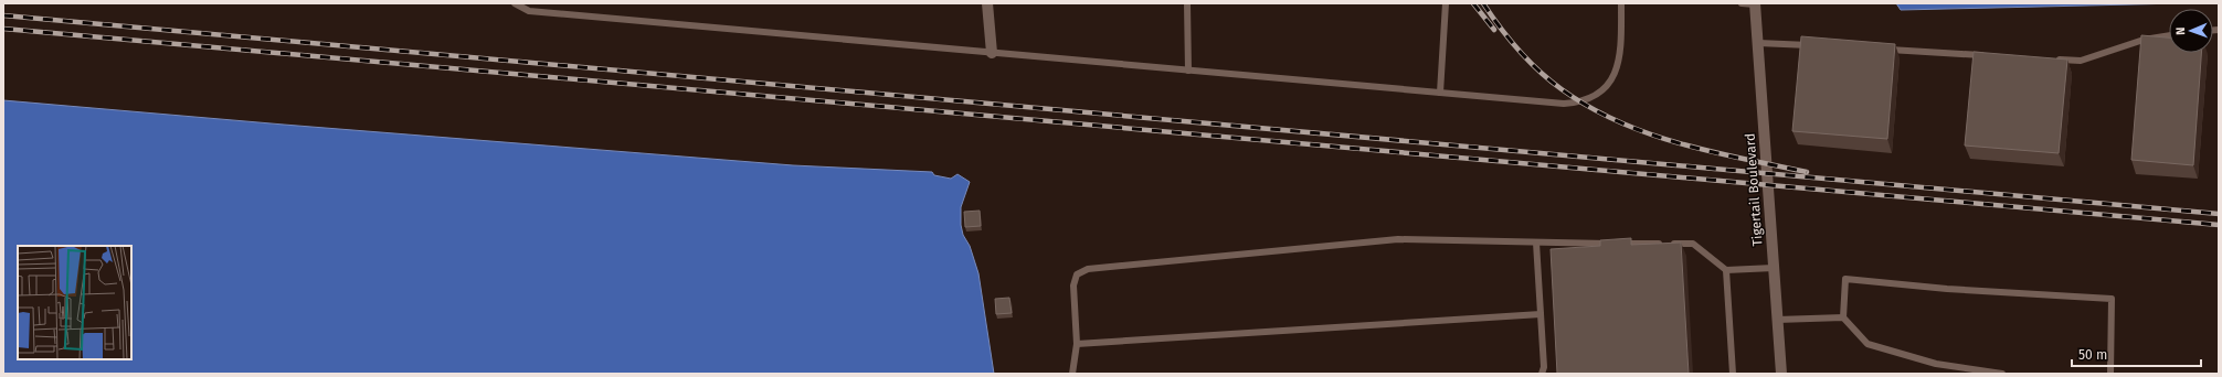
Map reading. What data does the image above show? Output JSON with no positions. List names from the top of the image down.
{
  "streets": {
    "street": ["Tigertail Boulevard"]
  },
  "scale_bar": "50 m",
  "north": "left"
}
